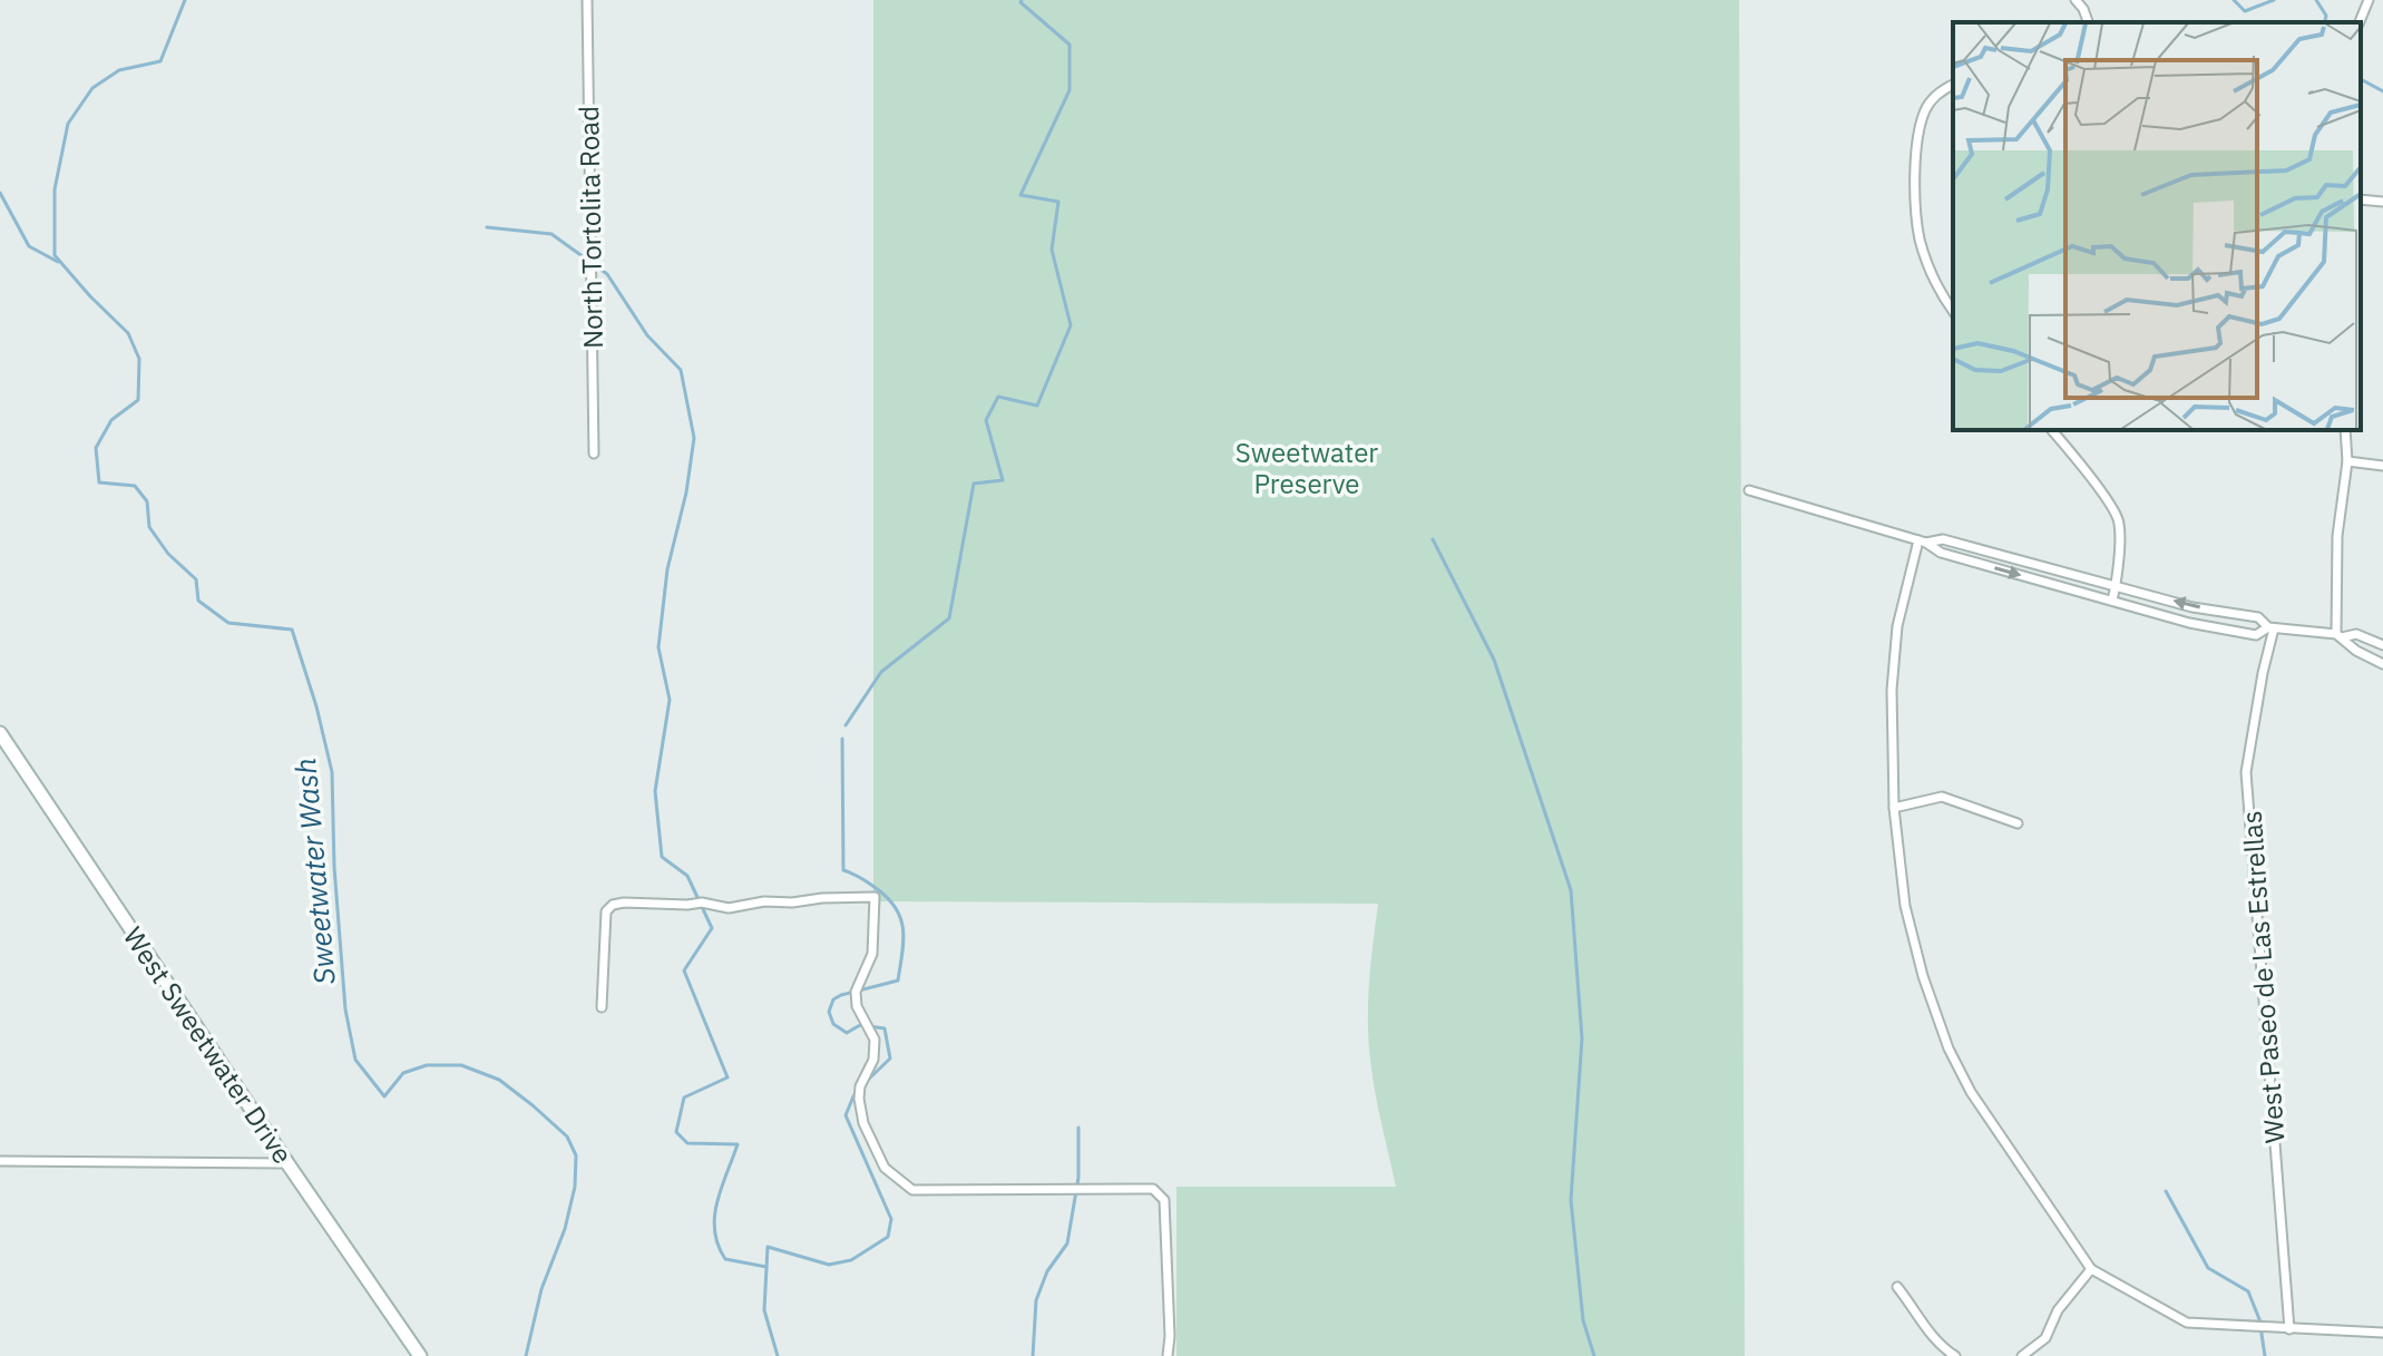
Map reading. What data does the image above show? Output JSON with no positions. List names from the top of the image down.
{
  "streets": {
    "street": ["North Tortolita Road", "West Paseo de Las Estrellas", "West Sweetwater Drive"]
  },
  "water": ["Sweetwater Wash"],
  "parks": ["Sweetwater Preserve"]
}
